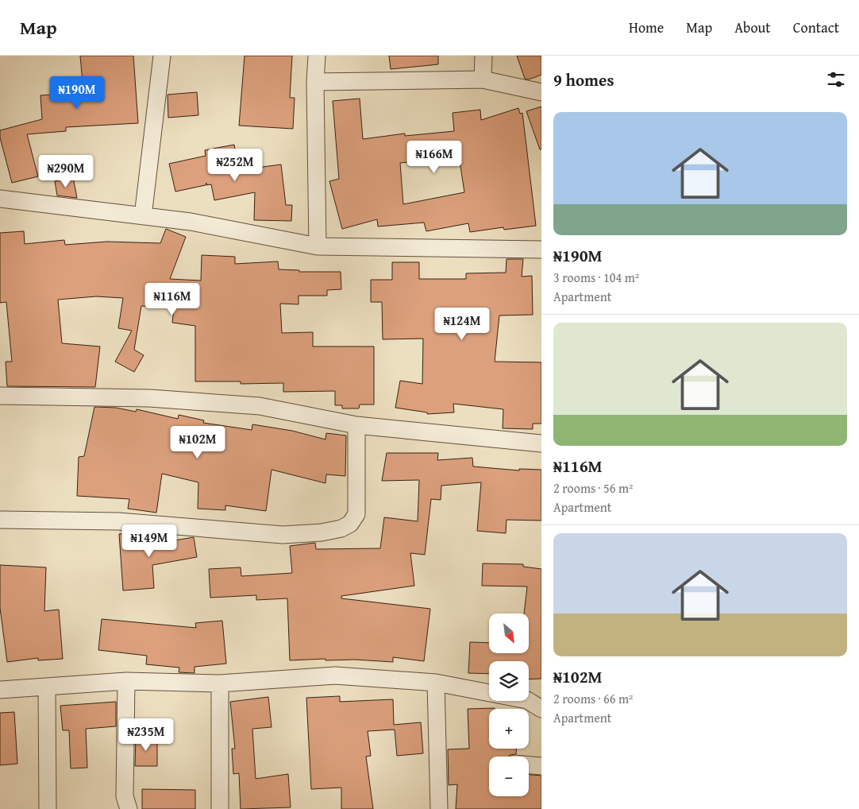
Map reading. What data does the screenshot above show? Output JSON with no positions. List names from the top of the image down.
{
  "north": "bottom right",
  "page": {
    "header": "Map",
    "nav": [
      "Home",
      "Map",
      "About",
      "Contact"
    ],
    "heading": "9 homes",
    "price": [
      "₦190M",
      "₦166M",
      "₦252M",
      "₦290M",
      "₦116M",
      "₦124M",
      "₦102M",
      "₦149M",
      "₦235M"
    ],
    "list": [
      {
        "name": "₦190M",
        "note": "3 rooms · 104 m² · Apartment"
      },
      {
        "name": "₦116M",
        "note": "2 rooms · 56 m² · Apartment"
      },
      {
        "name": "₦102M",
        "note": "2 rooms · 66 m² · Apartment"
      }
    ],
    "map_buttons": ["+", "−"]
  }
}
